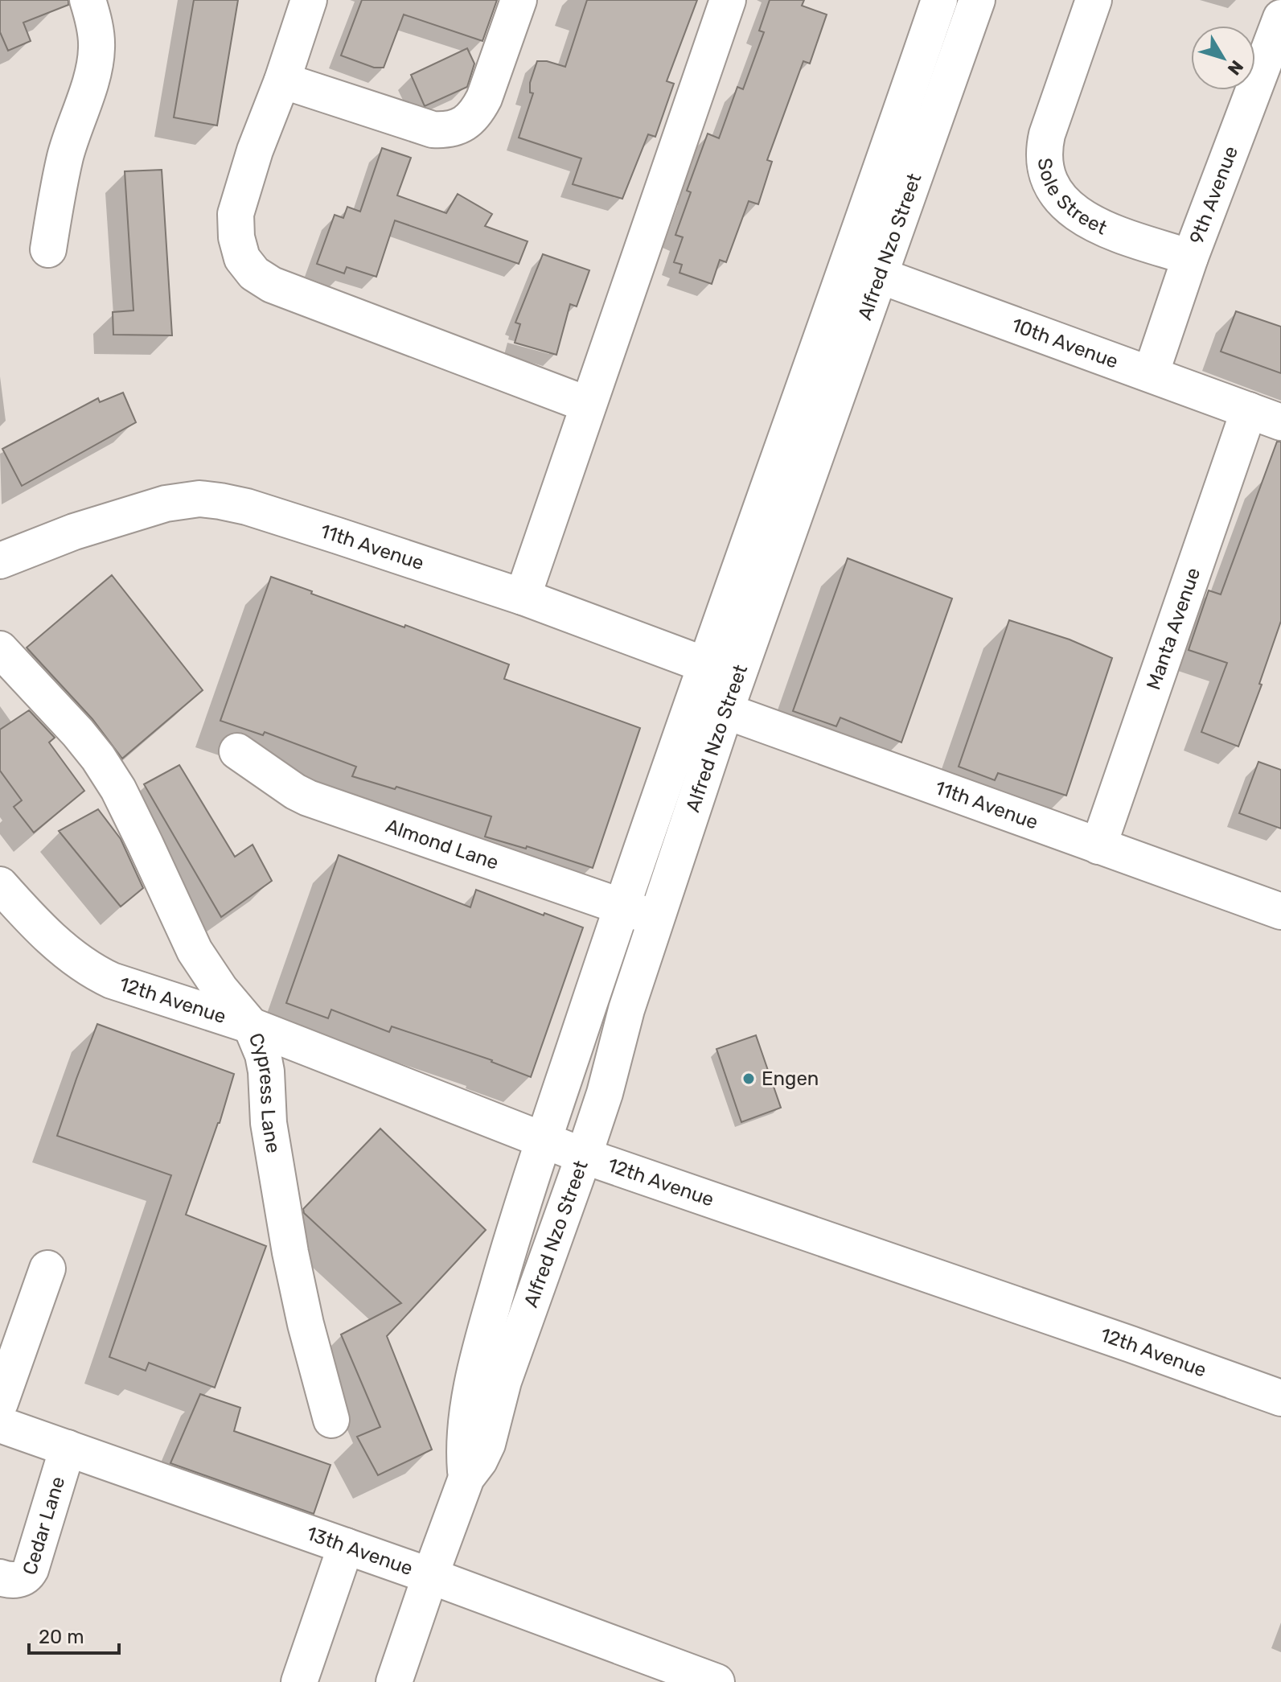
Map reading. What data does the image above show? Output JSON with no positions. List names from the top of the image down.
{
  "streets": {
    "street": [
      "Sole Street",
      "9th Avenue",
      "Alfred Nzo Street",
      "10th Avenue",
      "11th Avenue",
      "Manta Avenue",
      "Almond Lane",
      "12th Avenue",
      "Cypress Lane",
      "Cedar Lane",
      "13th Avenue"
    ]
  },
  "crossings": [
    ["Sole Street", "9th Avenue"],
    ["9th Avenue", "10th Avenue"],
    ["Alfred Nzo Street", "10th Avenue"],
    ["Alfred Nzo Street", "11th Avenue"],
    ["Alfred Nzo Street", "Almond Lane"],
    ["Alfred Nzo Street", "12th Avenue"],
    ["Alfred Nzo Street", "13th Avenue"],
    ["10th Avenue", "Manta Avenue"],
    ["11th Avenue", "Manta Avenue"],
    ["12th Avenue", "Cypress Lane"],
    ["Cedar Lane", "13th Avenue"]
  ],
  "places": ["Engen"],
  "scale_bar": "20 m",
  "north": "bottom right"
}
